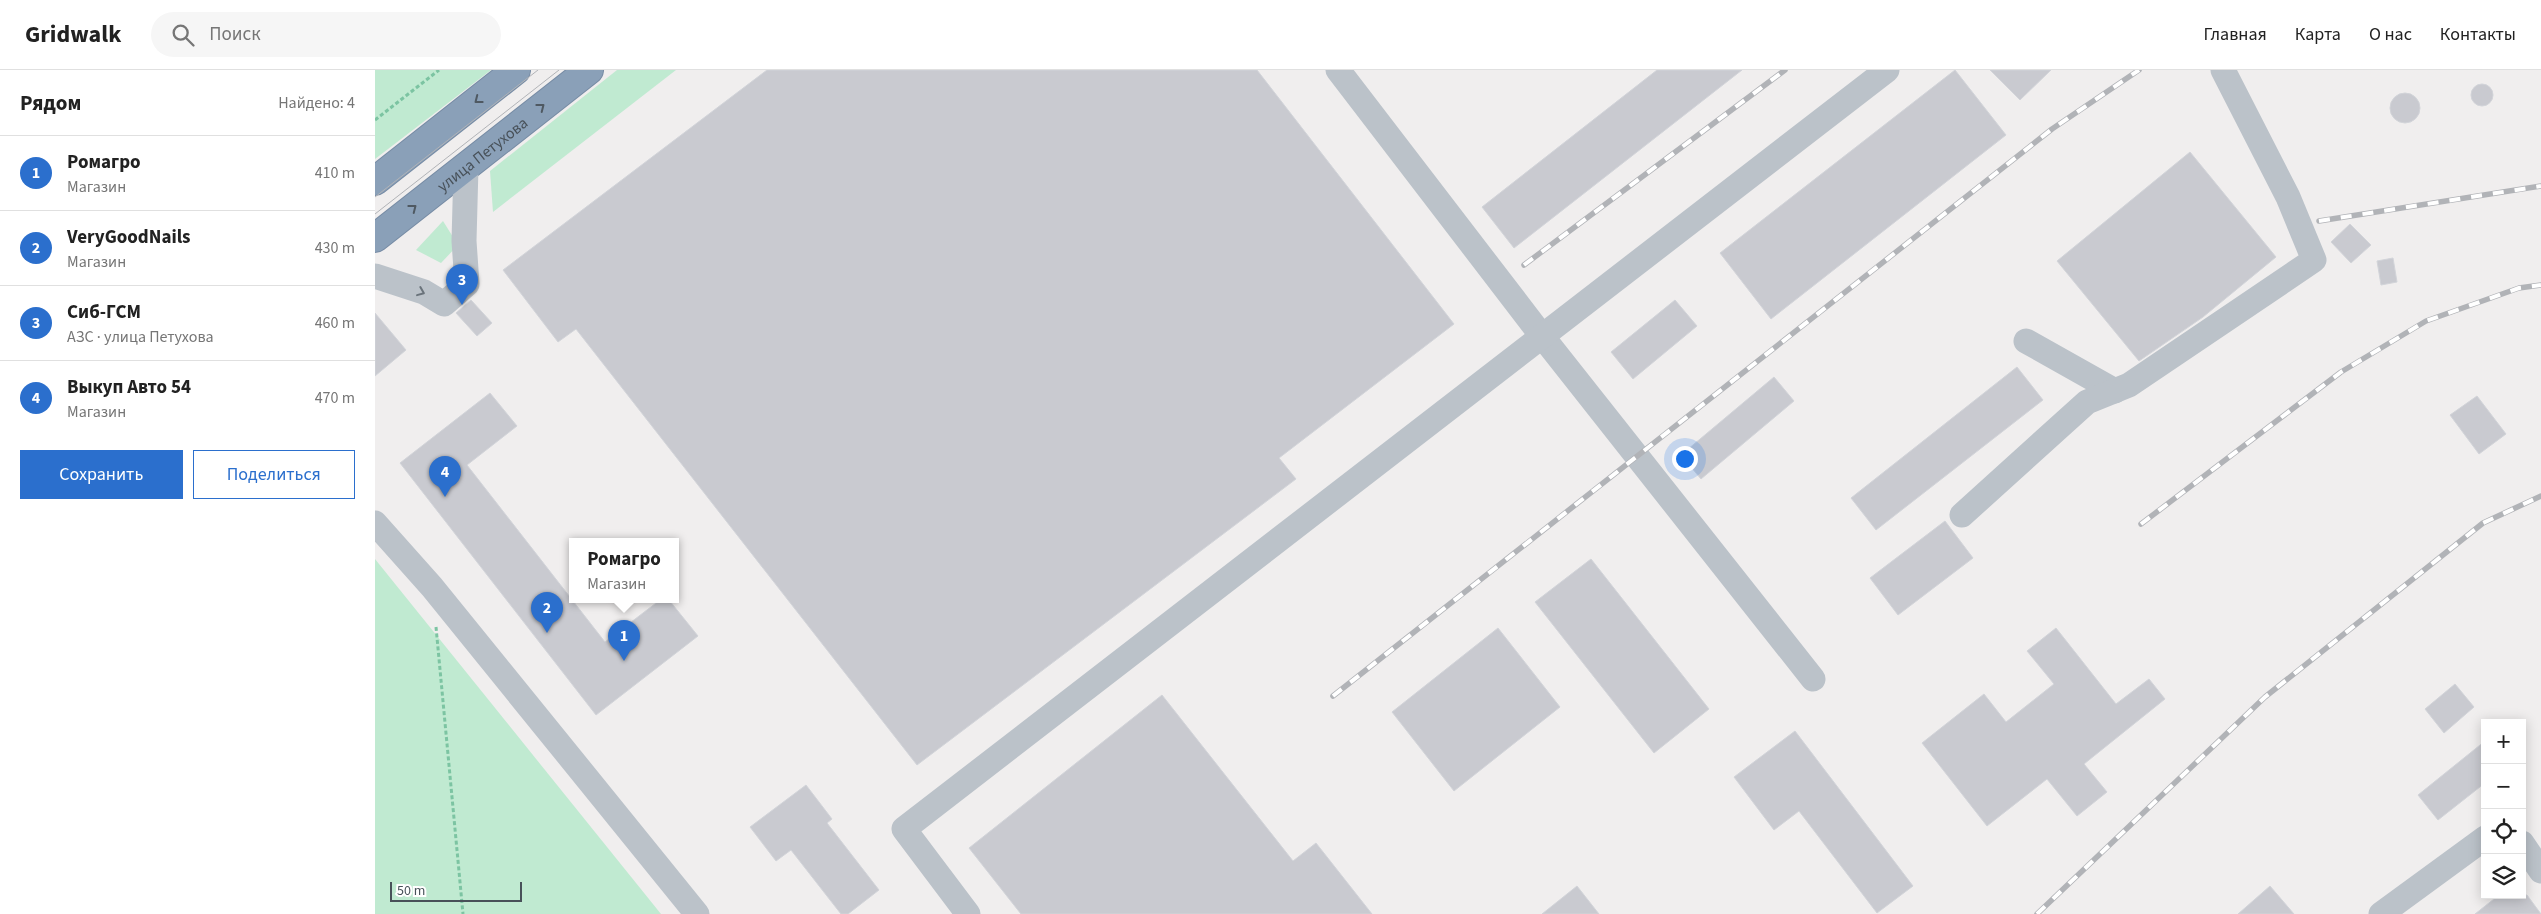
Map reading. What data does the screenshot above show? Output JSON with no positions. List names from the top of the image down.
{
  "streets": {
    "highway": ["улица Петухова"]
  },
  "scale_bar": "50 m",
  "page": {
    "header": "Gridwalk",
    "search": "Поиск",
    "nav": [
      "Главная",
      "Карта",
      "О нас",
      "Контакты"
    ],
    "heading": ["Рядом", "Найдено: 4"],
    "list": [
      {
        "mark": "1",
        "name": "Ромагро",
        "note": "Магазин",
        "value": "410 m"
      },
      {
        "mark": "2",
        "name": "VeryGoodNails",
        "note": "Магазин",
        "value": "430 m"
      },
      {
        "mark": "3",
        "name": "Сиб-ГСМ",
        "note": "АЗС · улица Петухова",
        "value": "460 m"
      },
      {
        "mark": "4",
        "name": "Выкуп Авто 54",
        "note": "Магазин",
        "value": "470 m"
      }
    ],
    "pins": [
      "3",
      "4",
      "2",
      "1"
    ],
    "buttons": ["Сохранить", "Поделиться"],
    "popup": ["Ромагро", "Магазин"],
    "map_buttons": ["+", "−"],
    "scale": "50 m"
  }
}
